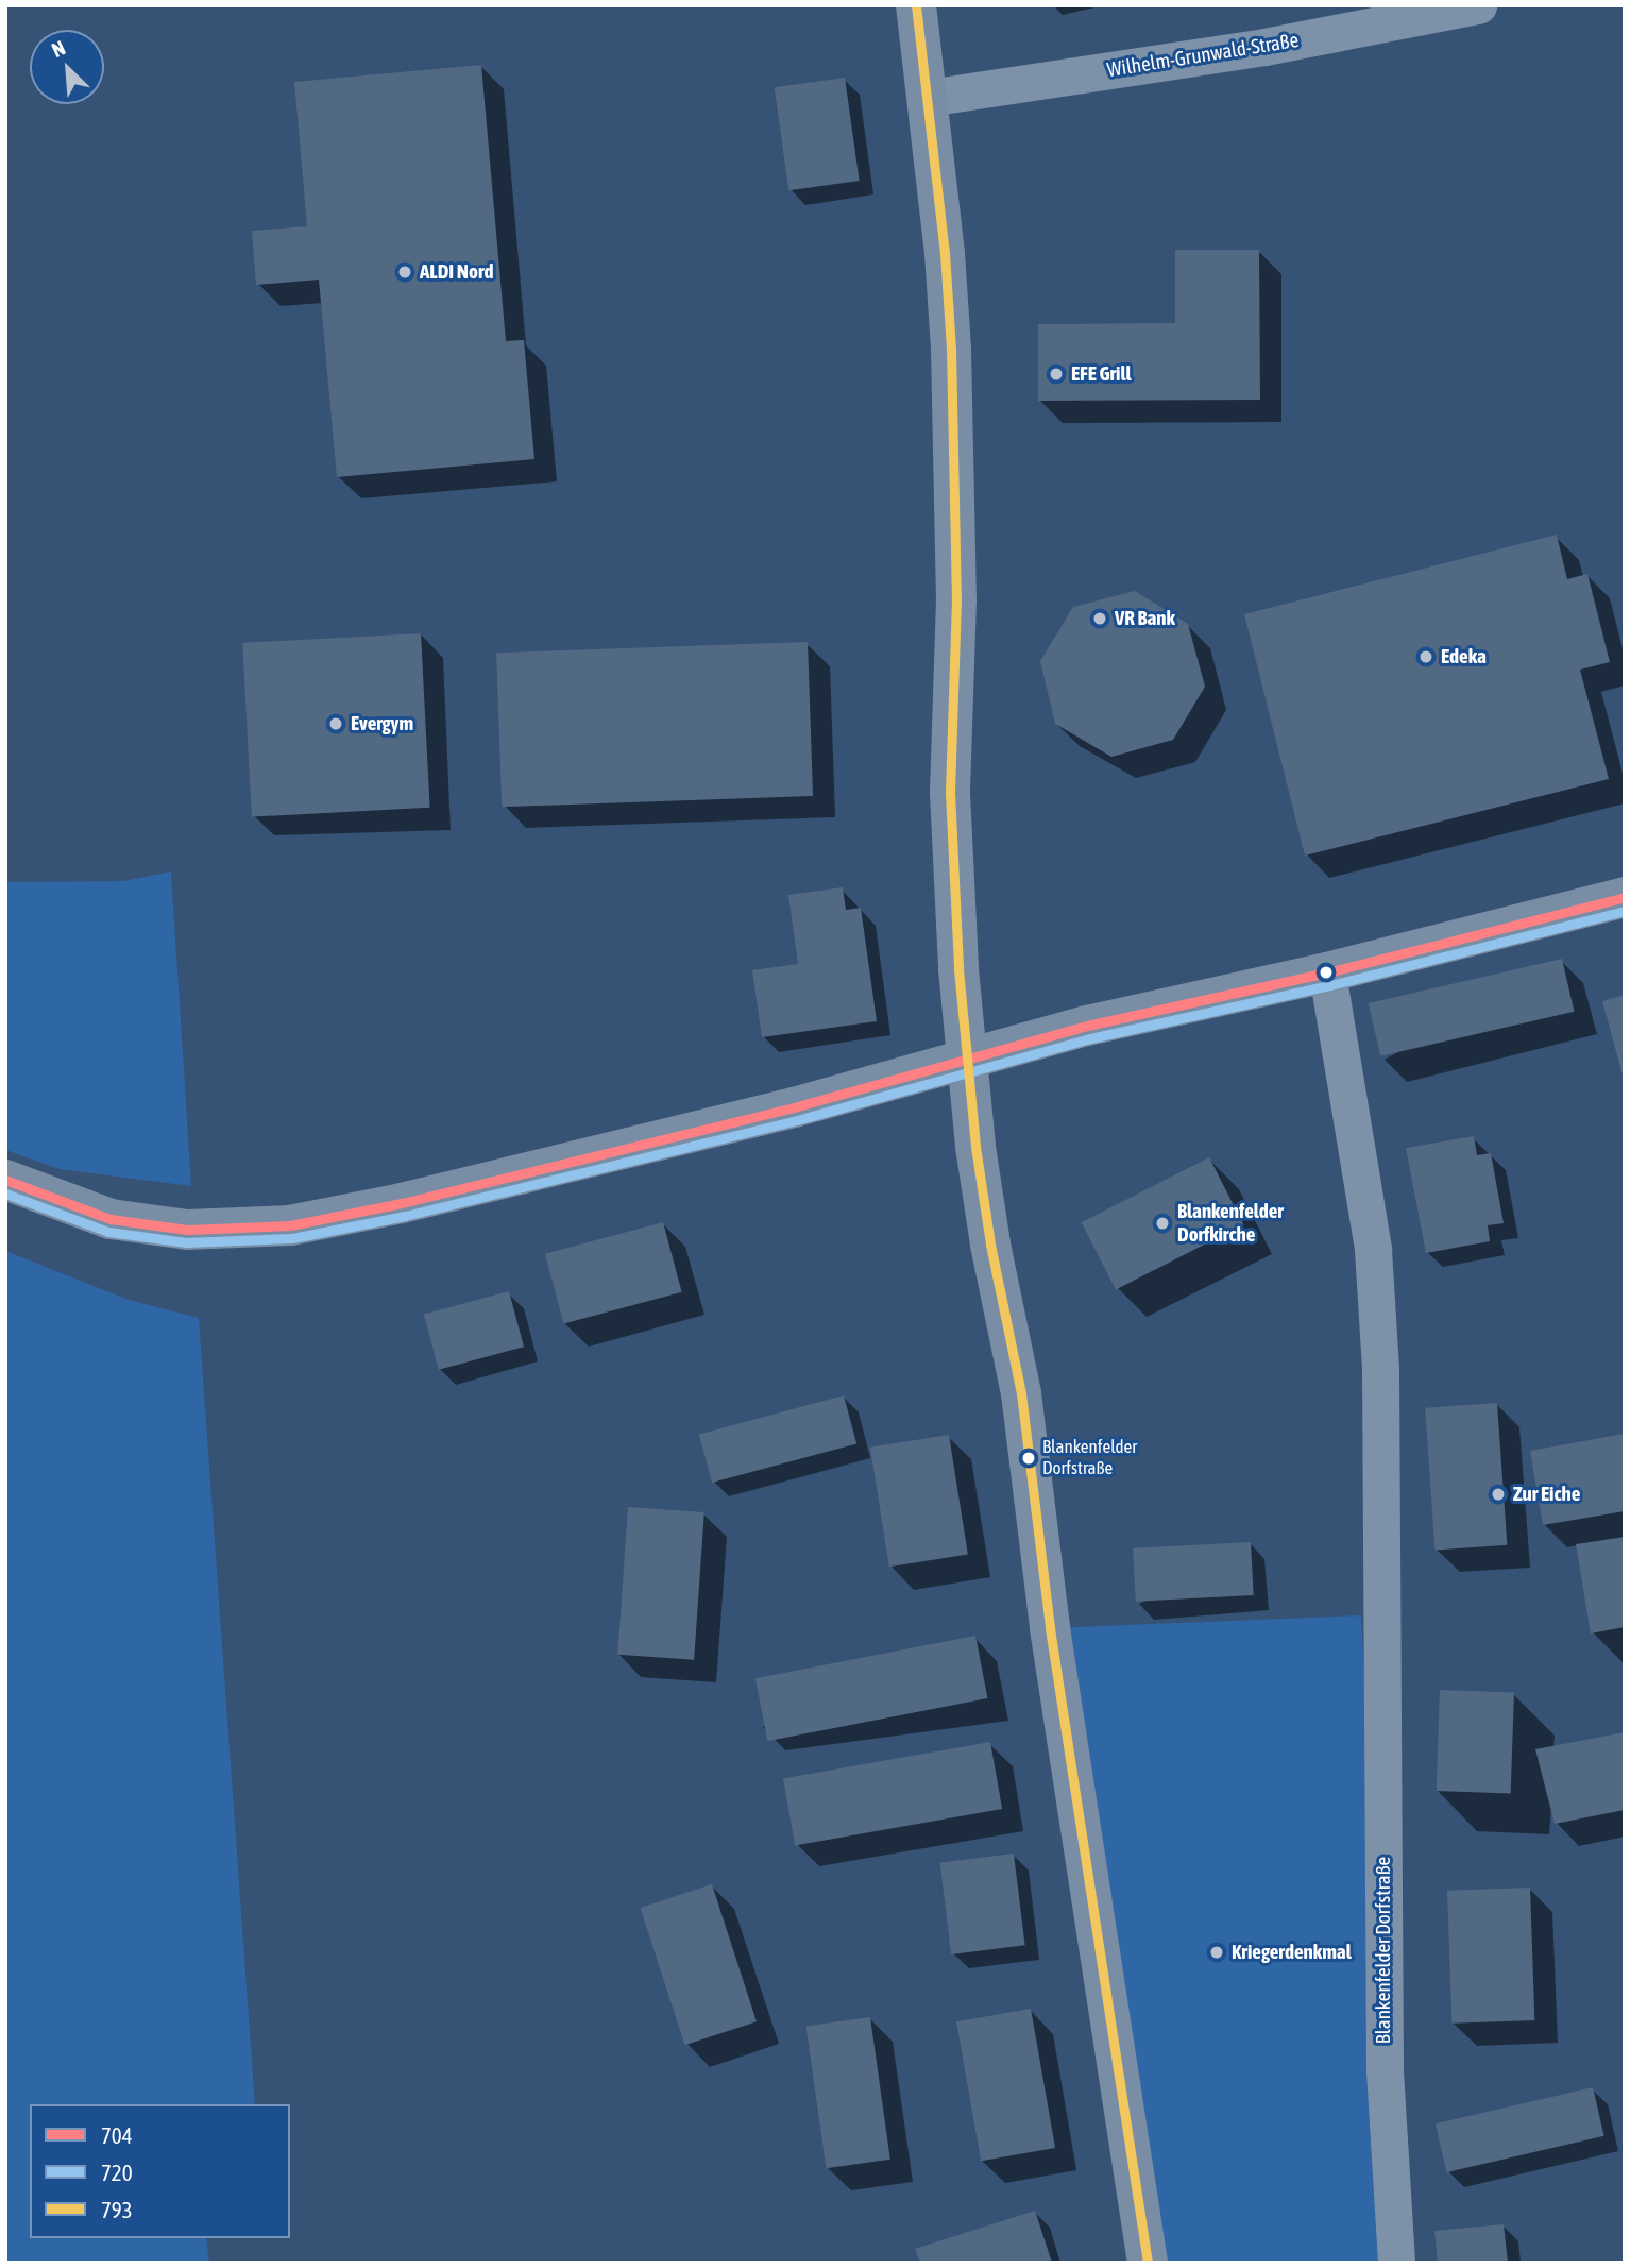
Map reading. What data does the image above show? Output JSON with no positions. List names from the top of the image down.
{
  "streets": {
    "street": ["Wilhelm-Grunwald-Straße", "Blankenfelder Dorfstraße"]
  },
  "places": [
    "ALDI Nord",
    "EFE Grill",
    "VR Bank",
    "Edeka",
    "Evergym",
    "Blankenfelder Dorfkirche",
    "Blankenfelder Dorfstraße",
    "Zur Eiche",
    "Kriegerdenkmal"
  ],
  "lines": ["transit line 793", "transit line 704", "transit line 720"],
  "legend": ["704", "720", "793"],
  "north": "top left"
}
